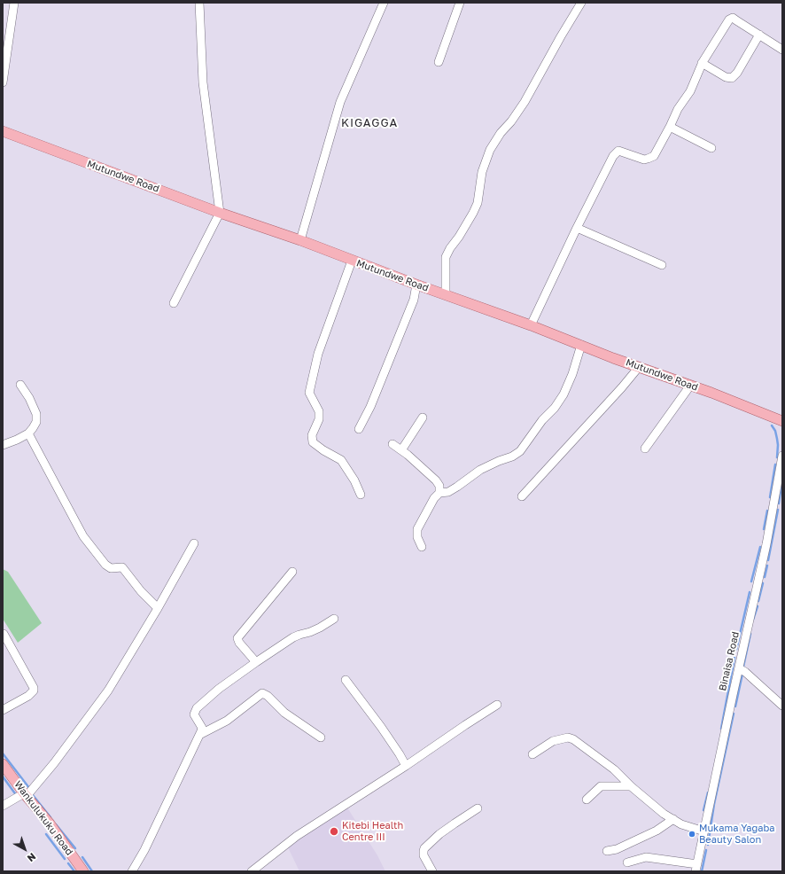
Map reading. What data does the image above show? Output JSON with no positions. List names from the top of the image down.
{
  "streets": {
    "main road": ["Mutundwe Road", "Wankulukuku Road"],
    "street": ["Binaisa Road"]
  },
  "districts": ["KIGAGGA"],
  "places": ["Kitebi Health Centre III", "Mukama Yagaba Beauty Salon"],
  "north": "bottom right"
}
